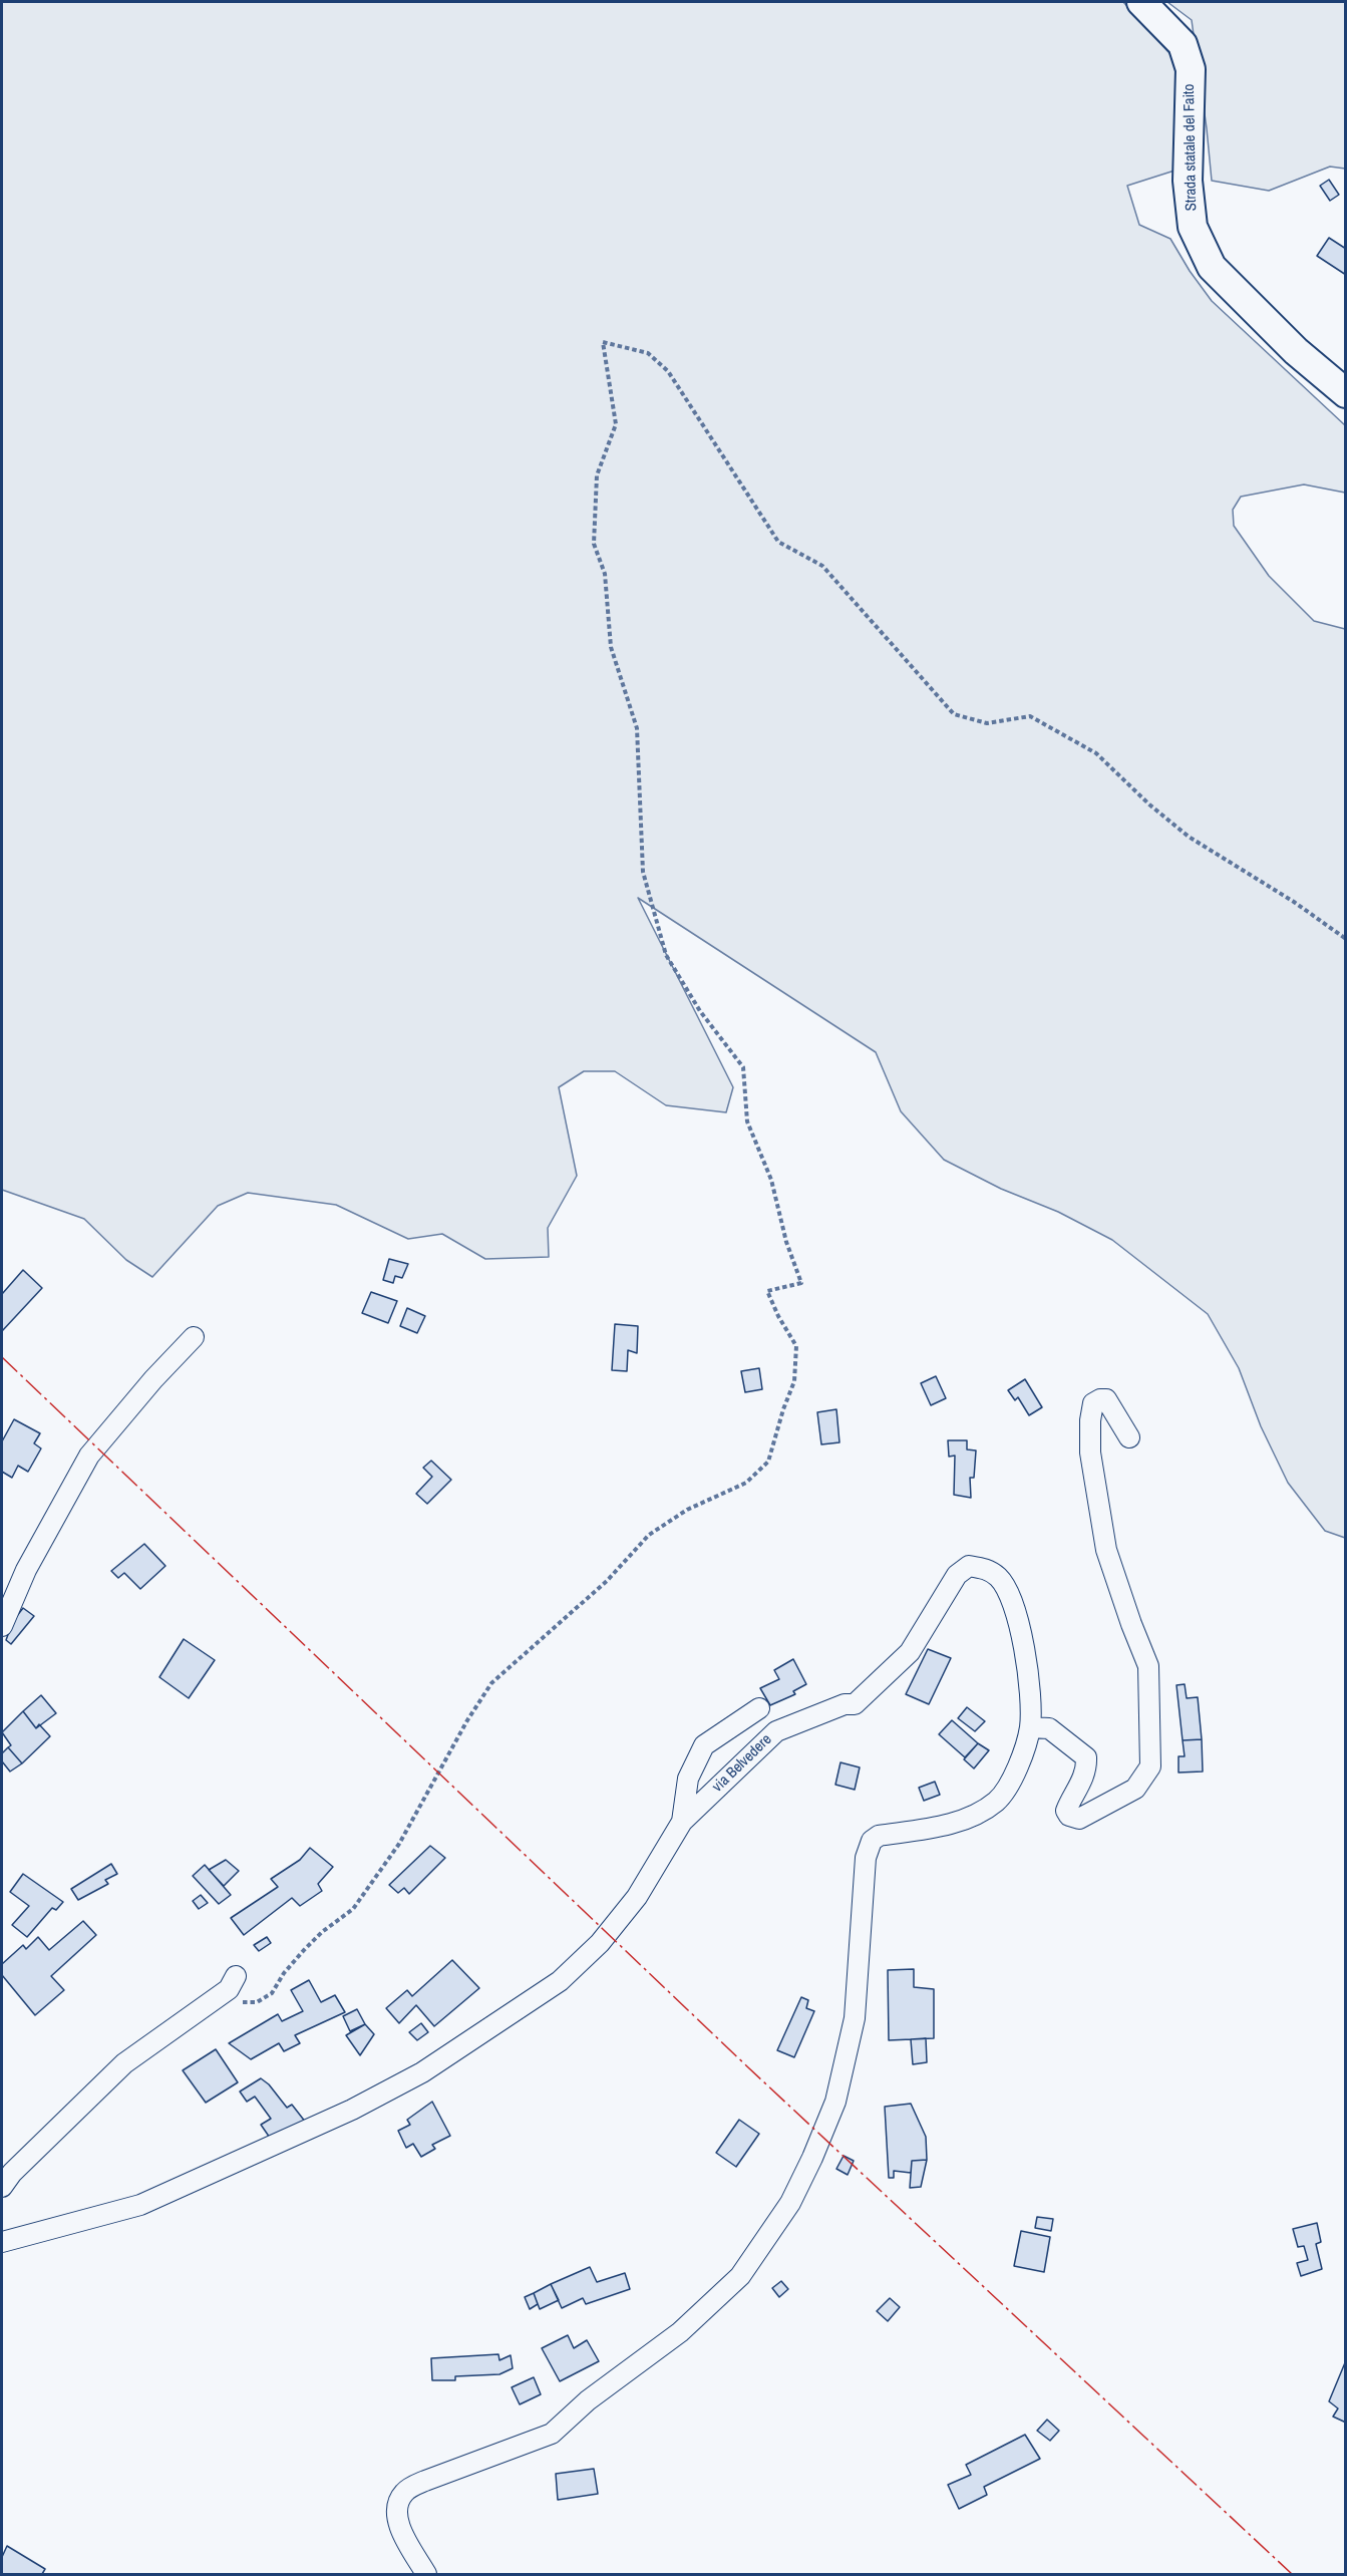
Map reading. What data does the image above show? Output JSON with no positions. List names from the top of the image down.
{
  "streets": {
    "street": ["Strada statale del Faito", "via Belvedere"]
  }
}
